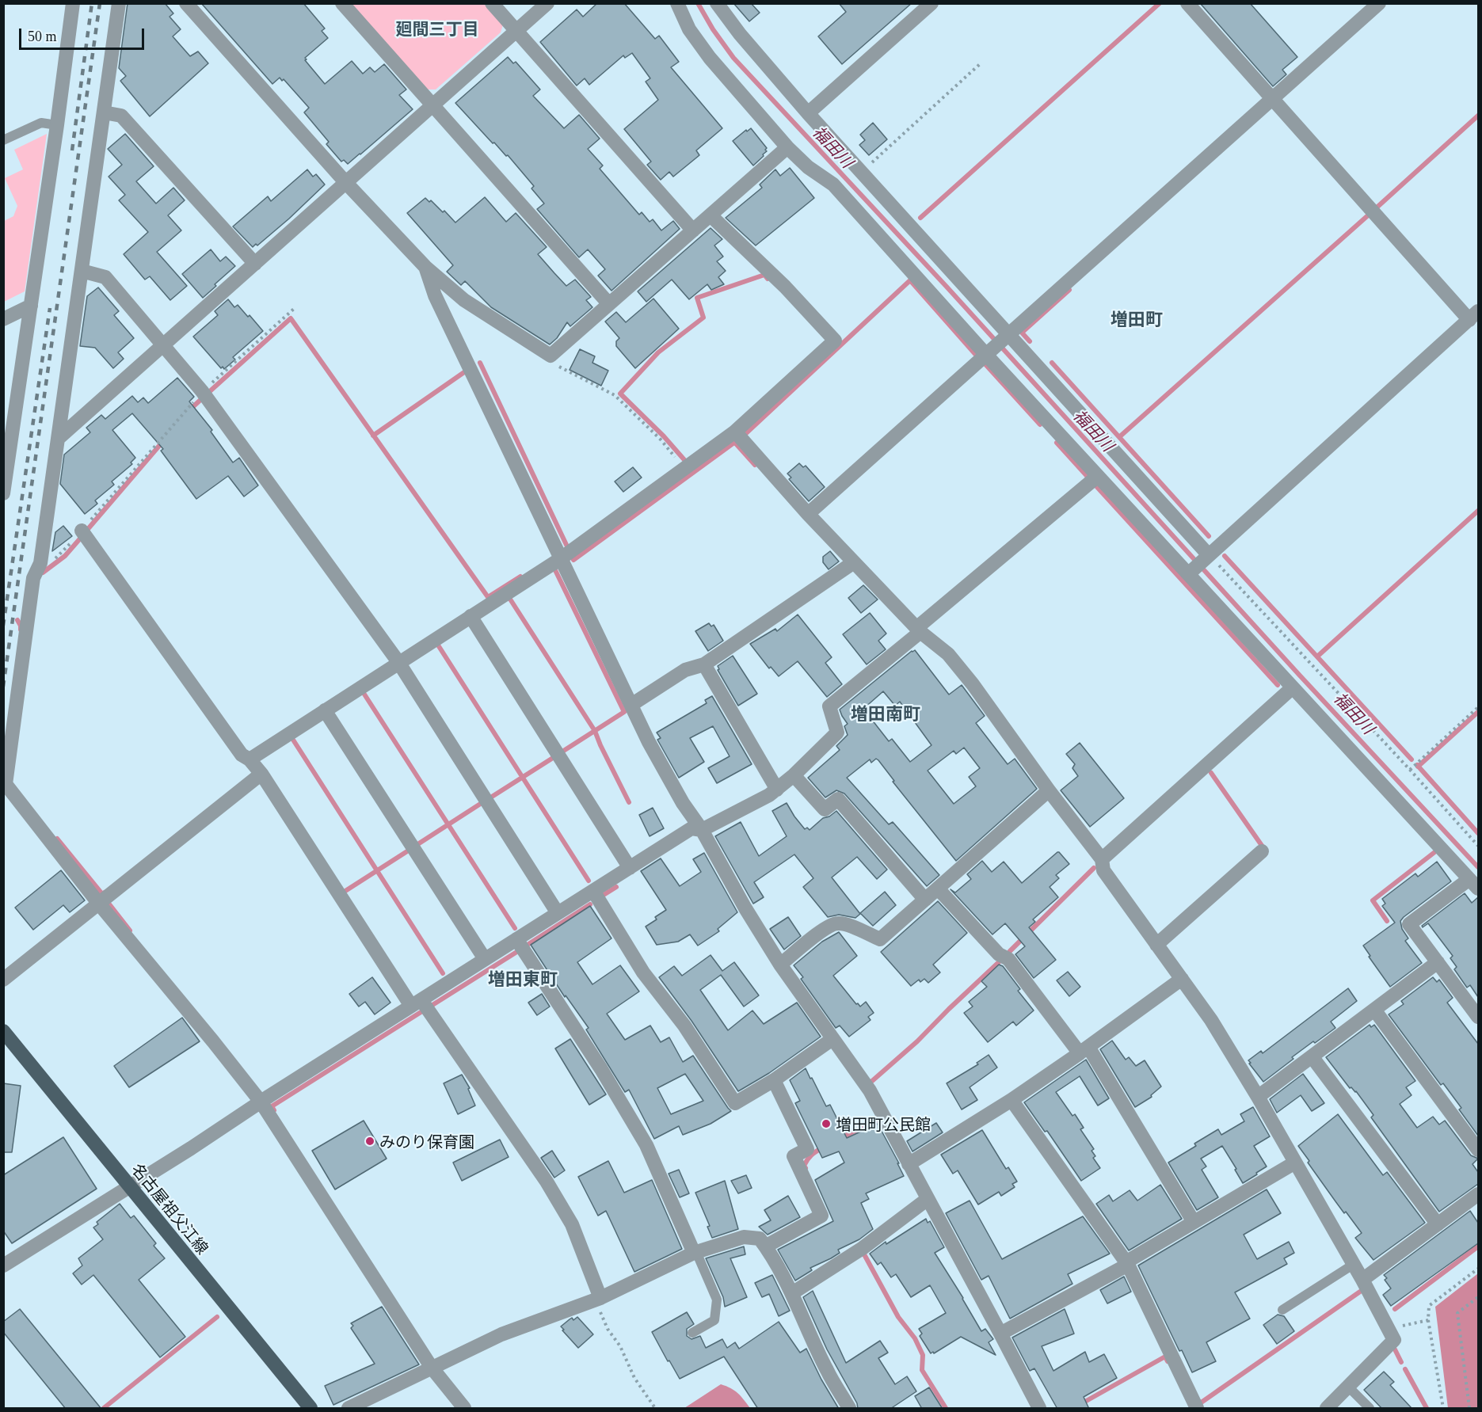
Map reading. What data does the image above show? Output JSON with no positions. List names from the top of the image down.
{
  "streets": {
    "main road": ["名古屋祖父江線"]
  },
  "districts": [
    "廻間三丁目",
    "増田町",
    "増田南町",
    "増田東町"
  ],
  "water": ["福田川"],
  "places": ["増田町公民館", "みのり保育園"],
  "scale_bar": "50 m"
}
